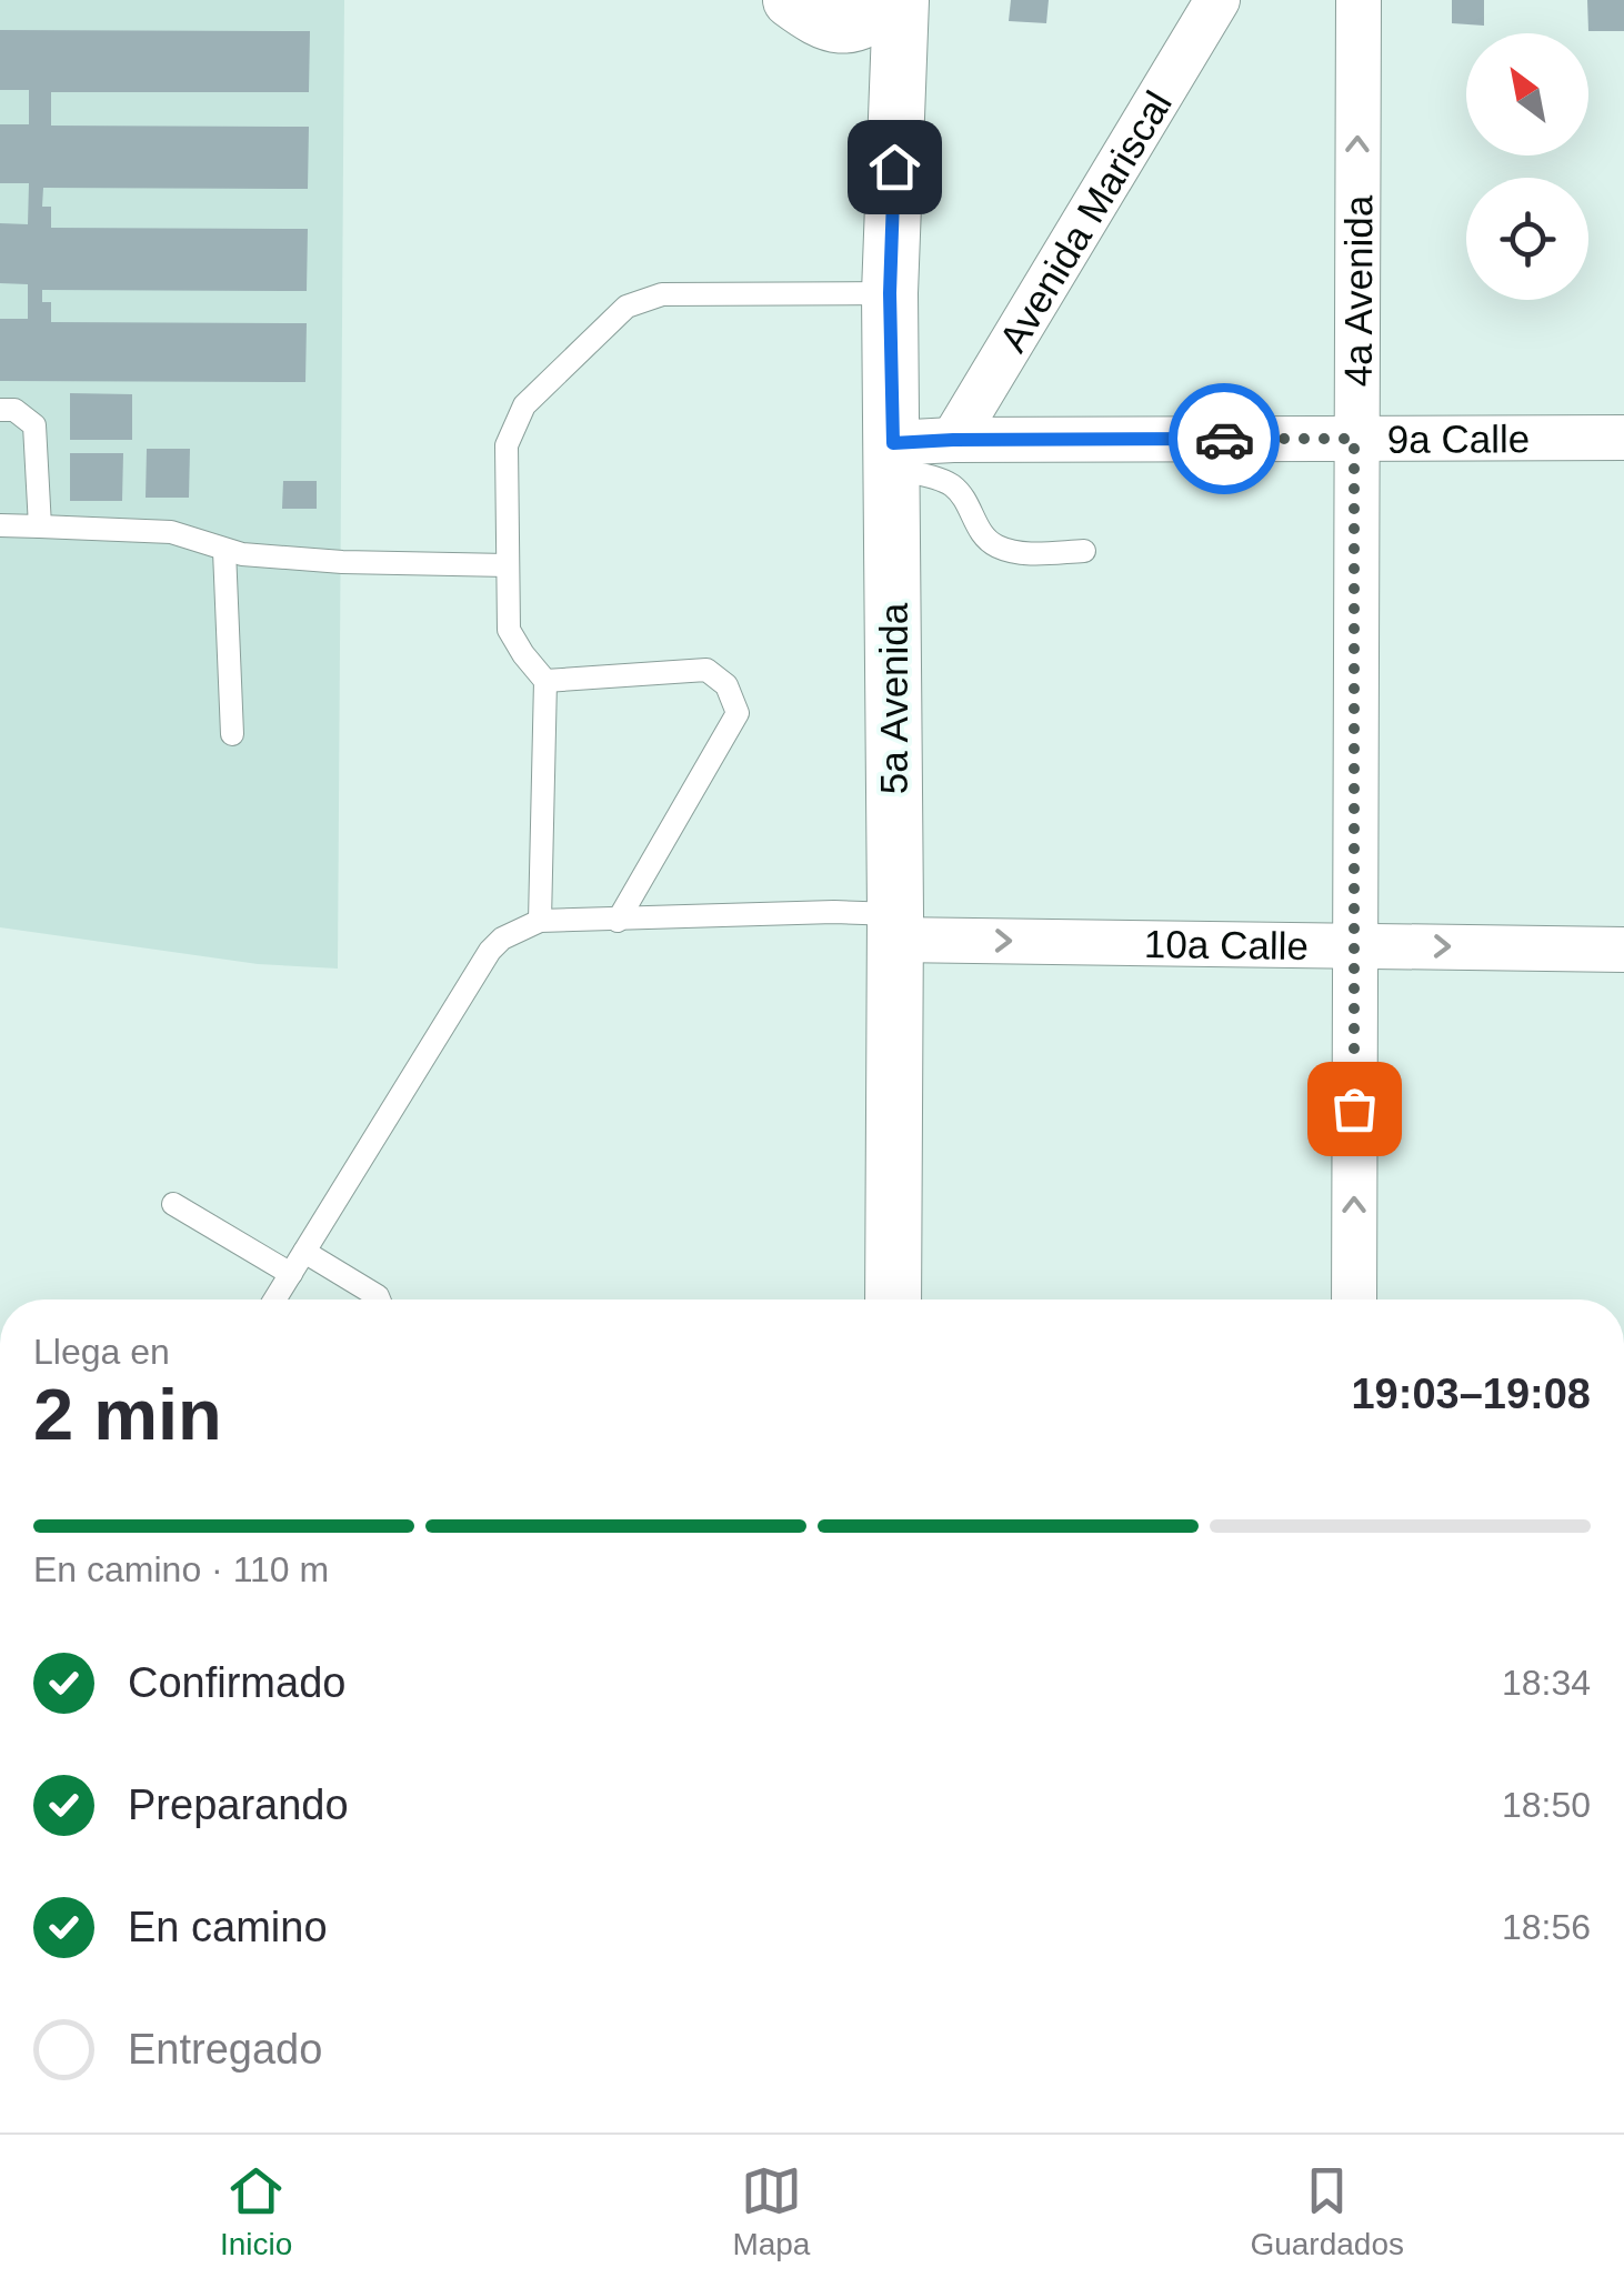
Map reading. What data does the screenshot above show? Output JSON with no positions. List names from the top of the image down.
{
  "streets": {
    "street": [
      "Avenida Mariscal",
      "4a Avenida",
      "9a Calle",
      "5a Avenida",
      "10a Calle"
    ]
  },
  "crossings": [
    ["Avenida Mariscal", "9a Calle"],
    ["4a Avenida", "9a Calle"],
    ["4a Avenida", "10a Calle"],
    ["9a Calle", "5a Avenida"],
    ["5a Avenida", "10a Calle"]
  ],
  "one_way": ["4a Avenida", "10a Calle"],
  "north": "top left",
  "page": {
    "heading": ["2 min", "Llega en", "19:03–19:08"],
    "bar": "En camino · 110 m",
    "list": [
      ["Confirmado", "18:34"],
      ["Preparando", "18:50"],
      ["En camino", "18:56"],
      "Entregado"
    ],
    "tabs": ["Inicio", "Mapa", "Guardados"]
  }
}
